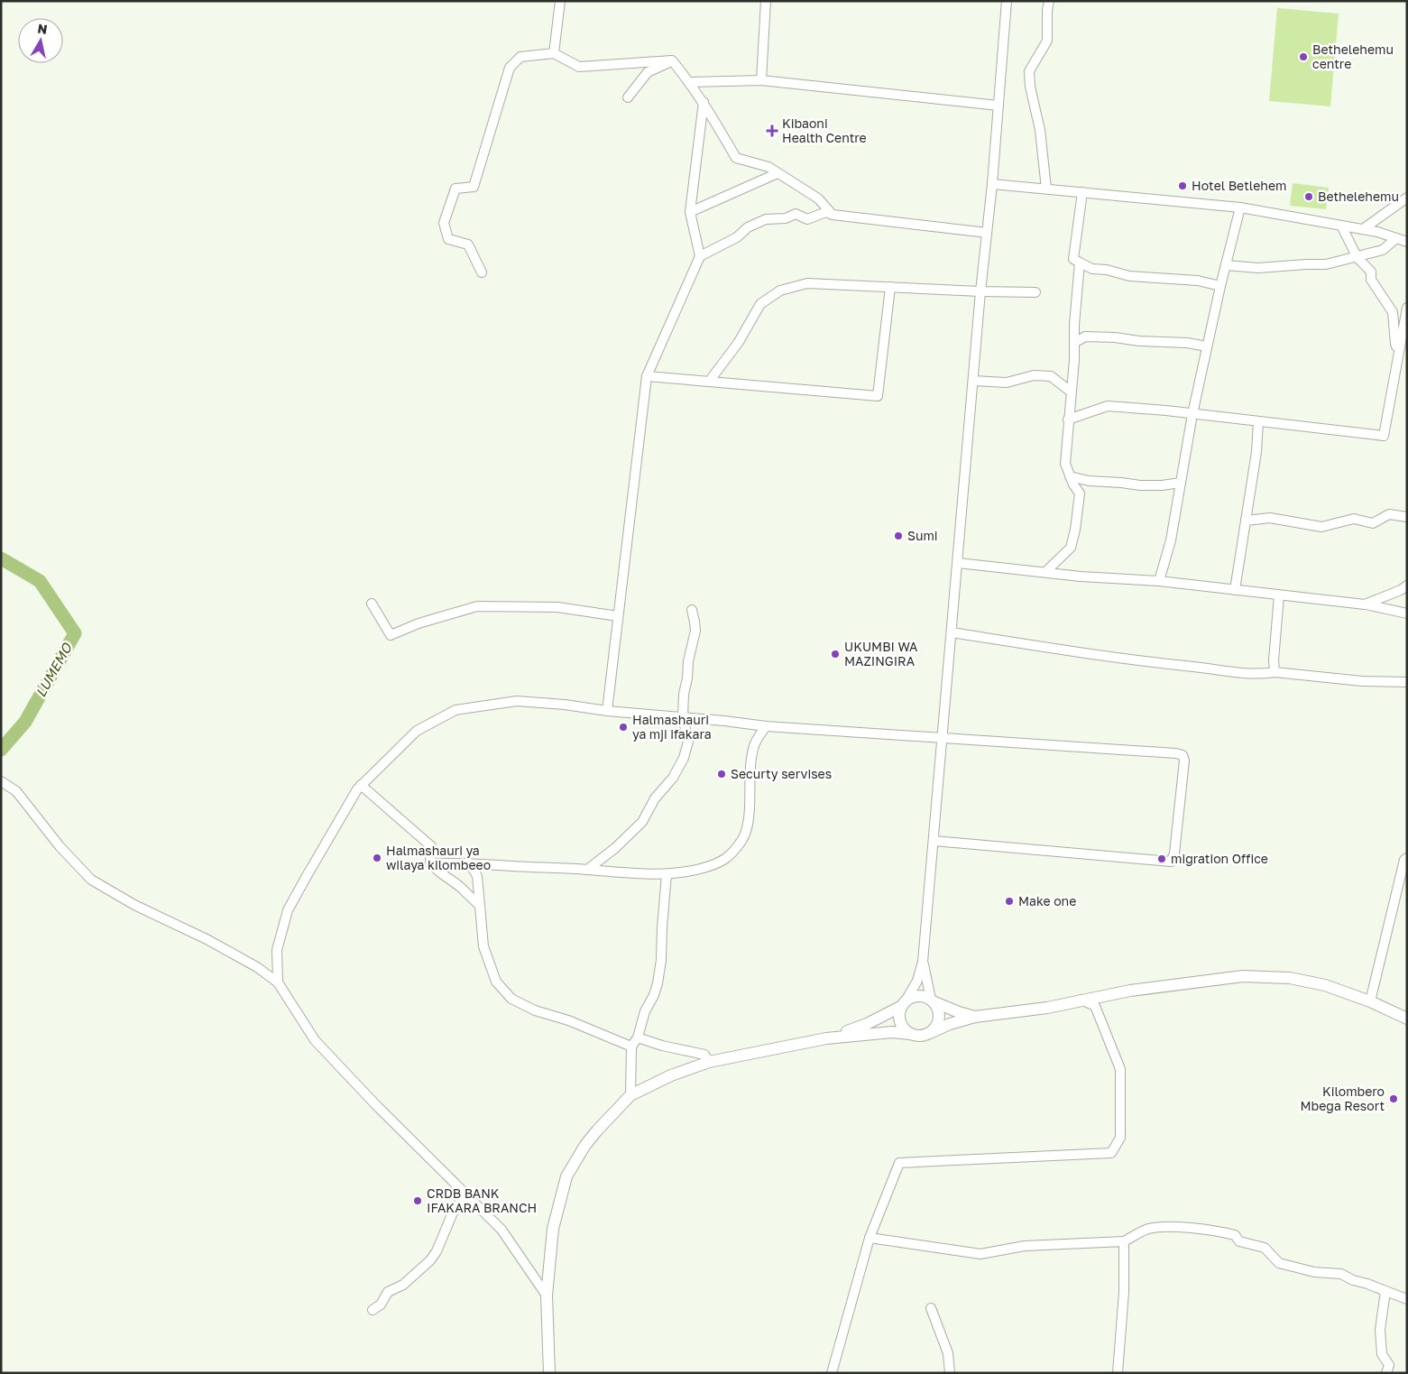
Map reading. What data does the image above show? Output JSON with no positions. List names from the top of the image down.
{
  "water": ["LUMEMO"],
  "places": {
    "other": [
      "Bethelehemu centre",
      "Hotel Betlehem",
      "Bethelehemu",
      "Sumi",
      "UKUMBI WA MAZINGIRA",
      "Halmashauri ya mji ifakara",
      "Securty servises",
      "Halmashauri ya wilaya kilombeeo",
      "migration Office",
      "Make one",
      "Kilombero Mbega Resort",
      "CRDB BANK IFAKARA BRANCH"
    ],
    "health": ["Kibaoni Health Centre"]
  },
  "north": "top"
}
